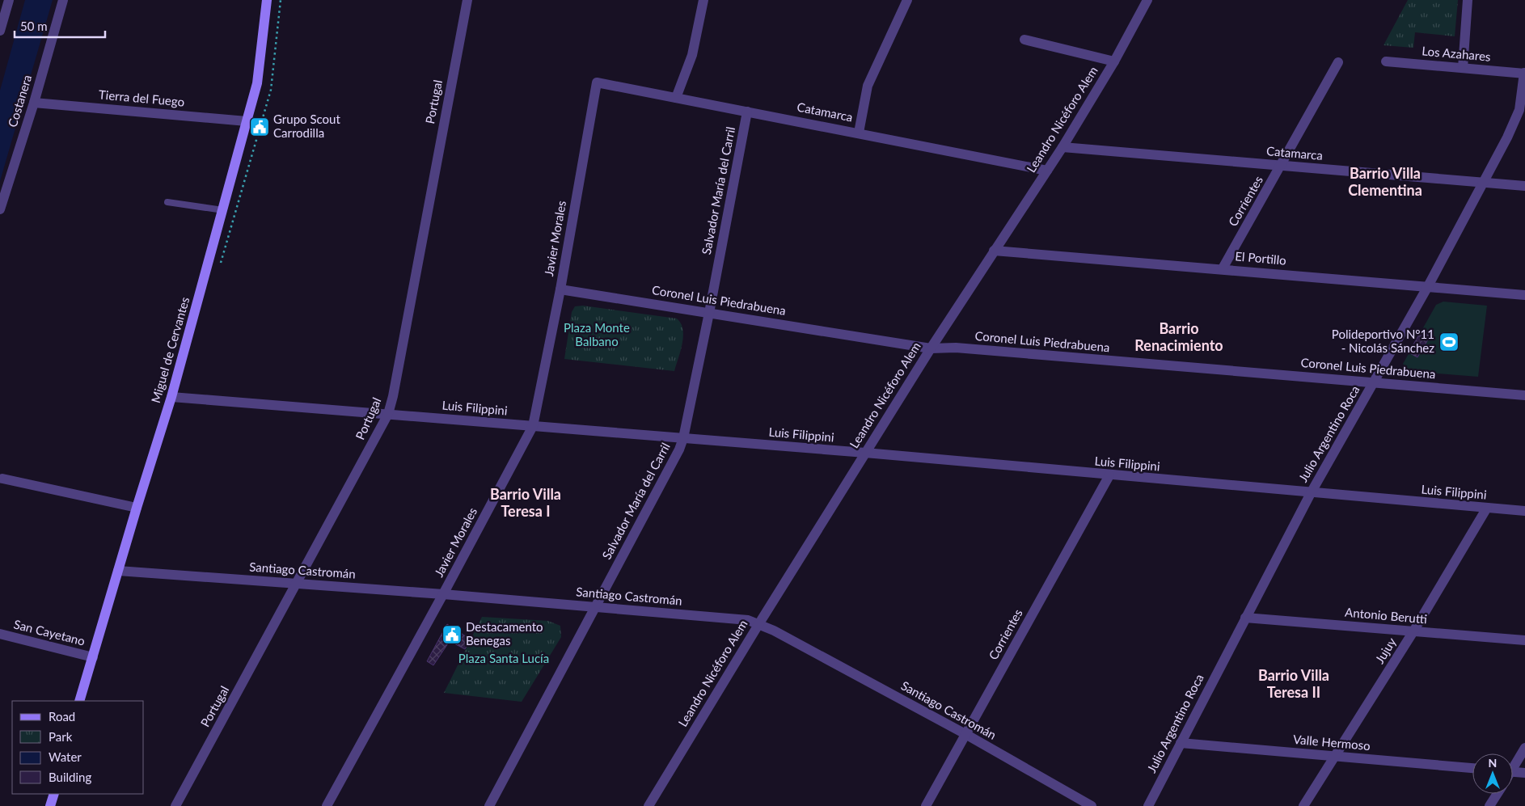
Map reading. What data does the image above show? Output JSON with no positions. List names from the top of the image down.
{
  "streets": {
    "main road": ["Miguel de Cervantes"],
    "street": [
      "Los Azahares",
      "Tierra del Fuego",
      "Costanera",
      "Portugal",
      "Catamarca",
      "Leandro Nicéforo Alem",
      "Salvador María del Carril",
      "Corrientes",
      "Javier Morales",
      "El Portillo",
      "Coronel Luis Piedrabuena",
      "Luis Filippini",
      "Julio Argentino Roca",
      "Santiago Castromán",
      "Antonio Berutti",
      "San Cayetano",
      "Jujuy",
      "Valle Hermoso"
    ]
  },
  "crossings": [
    ["Los Azahares", "Julio Argentino Roca"],
    ["Tierra del Fuego", "Costanera"],
    ["Tierra del Fuego", "Miguel de Cervantes"],
    ["Portugal", "Luis Filippini"],
    ["Portugal", "Santiago Castromán"],
    ["Catamarca", "Leandro Nicéforo Alem"],
    ["Catamarca", "Salvador María del Carril"],
    ["Catamarca", "Corrientes"],
    ["Catamarca", "Javier Morales"],
    ["Catamarca", "Julio Argentino Roca"],
    ["Leandro Nicéforo Alem", "El Portillo"],
    ["Leandro Nicéforo Alem", "Coronel Luis Piedrabuena"],
    ["Leandro Nicéforo Alem", "Luis Filippini"],
    ["Leandro Nicéforo Alem", "Santiago Castromán"],
    ["Salvador María del Carril", "Coronel Luis Piedrabuena"],
    ["Salvador María del Carril", "Luis Filippini"],
    ["Salvador María del Carril", "Santiago Castromán"],
    ["Corrientes", "El Portillo"],
    ["Corrientes", "Luis Filippini"],
    ["Corrientes", "Santiago Castromán"],
    ["Javier Morales", "Coronel Luis Piedrabuena"],
    ["Javier Morales", "Luis Filippini"],
    ["Javier Morales", "Santiago Castromán"],
    ["El Portillo", "Julio Argentino Roca"],
    ["Coronel Luis Piedrabuena", "Julio Argentino Roca"],
    ["Miguel de Cervantes", "Luis Filippini"],
    ["Miguel de Cervantes", "Santiago Castromán"],
    ["Miguel de Cervantes", "San Cayetano"],
    ["Luis Filippini", "Julio Argentino Roca"],
    ["Luis Filippini", "Jujuy"],
    ["Julio Argentino Roca", "Antonio Berutti"],
    ["Julio Argentino Roca", "Valle Hermoso"],
    ["Antonio Berutti", "Jujuy"],
    ["Jujuy", "Valle Hermoso"]
  ],
  "districts": [
    "Barrio Villa Clementina",
    "Barrio Renacimiento",
    "Barrio Villa Teresa I",
    "Barrio Villa Teresa II"
  ],
  "parks": ["Plaza Monte Balbano", "Plaza Santa Lucía"],
  "places": {
    "public building": ["Grupo Scout Carrodilla", "Destacamento Benegas"],
    "sports": ["Polideportivo N°11 - Nicolás Sánchez"]
  },
  "legend": [
    "Road",
    "Park",
    "Water",
    "Building"
  ],
  "scale_bar": "50 m",
  "north": "top"
}
